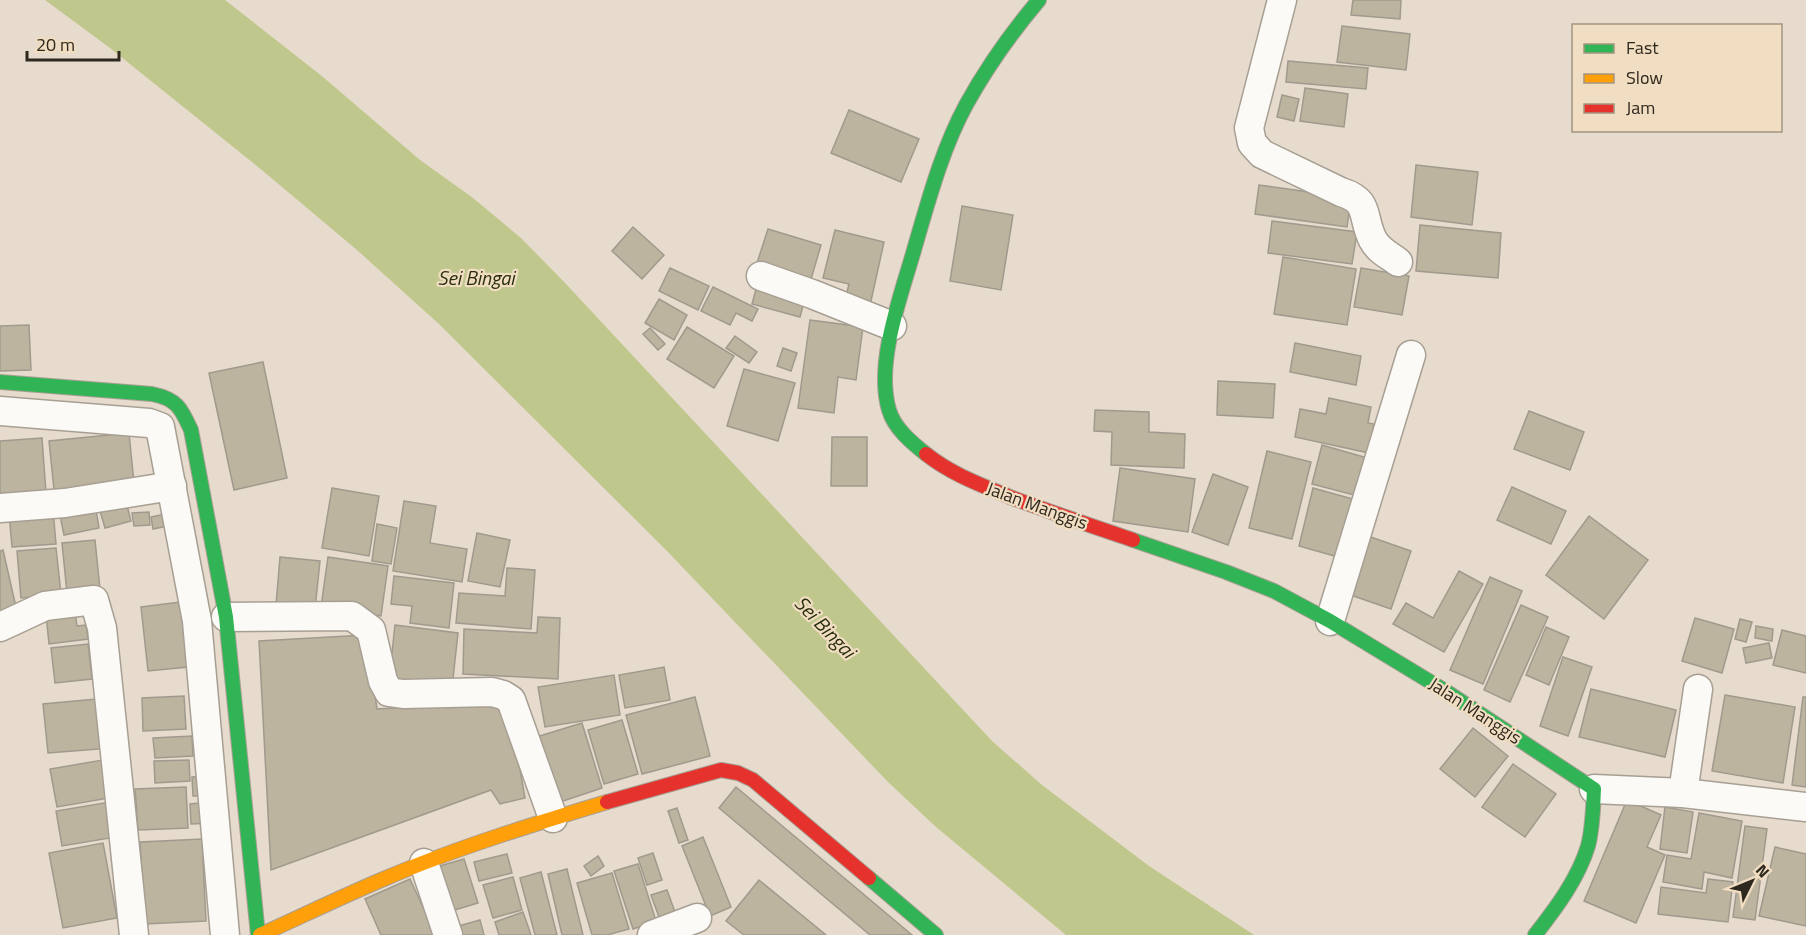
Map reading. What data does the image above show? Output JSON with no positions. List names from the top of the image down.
{
  "streets": {
    "street": ["Jalan Manggis"]
  },
  "water": ["Sei Bingai"],
  "legend": ["Fast", "Slow", "Jam"],
  "scale_bar": "20 m",
  "north": "top right"
}
